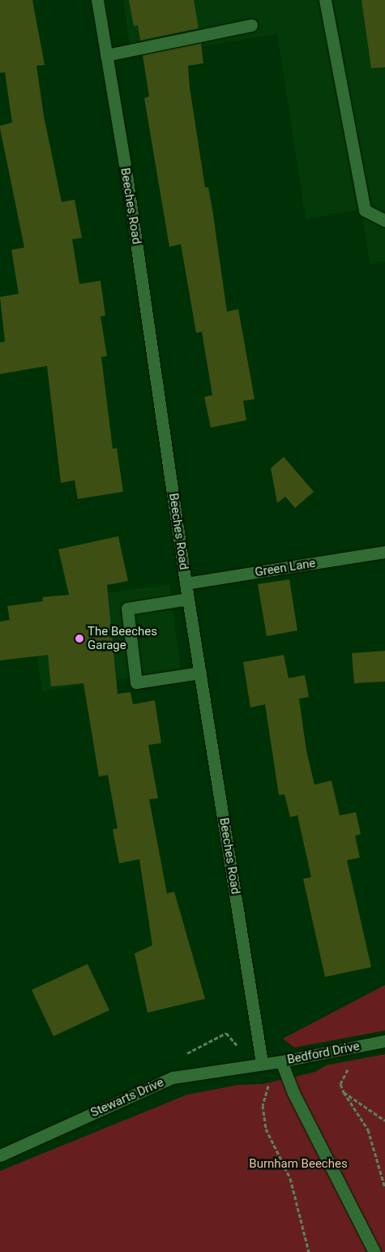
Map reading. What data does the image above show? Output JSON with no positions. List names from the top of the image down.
{
  "streets": {
    "street": [
      "Beeches Road",
      "Green Lane",
      "Bedford Drive",
      "Stewarts Drive"
    ]
  },
  "crossings": [
    ["Beeches Road", "Green Lane"],
    ["Beeches Road", "Bedford Drive"],
    ["Beeches Road", "Stewarts Drive"],
    ["Bedford Drive", "Stewarts Drive"]
  ],
  "parks": ["Burnham Beeches"],
  "places": ["The Beeches Garage"]
}
